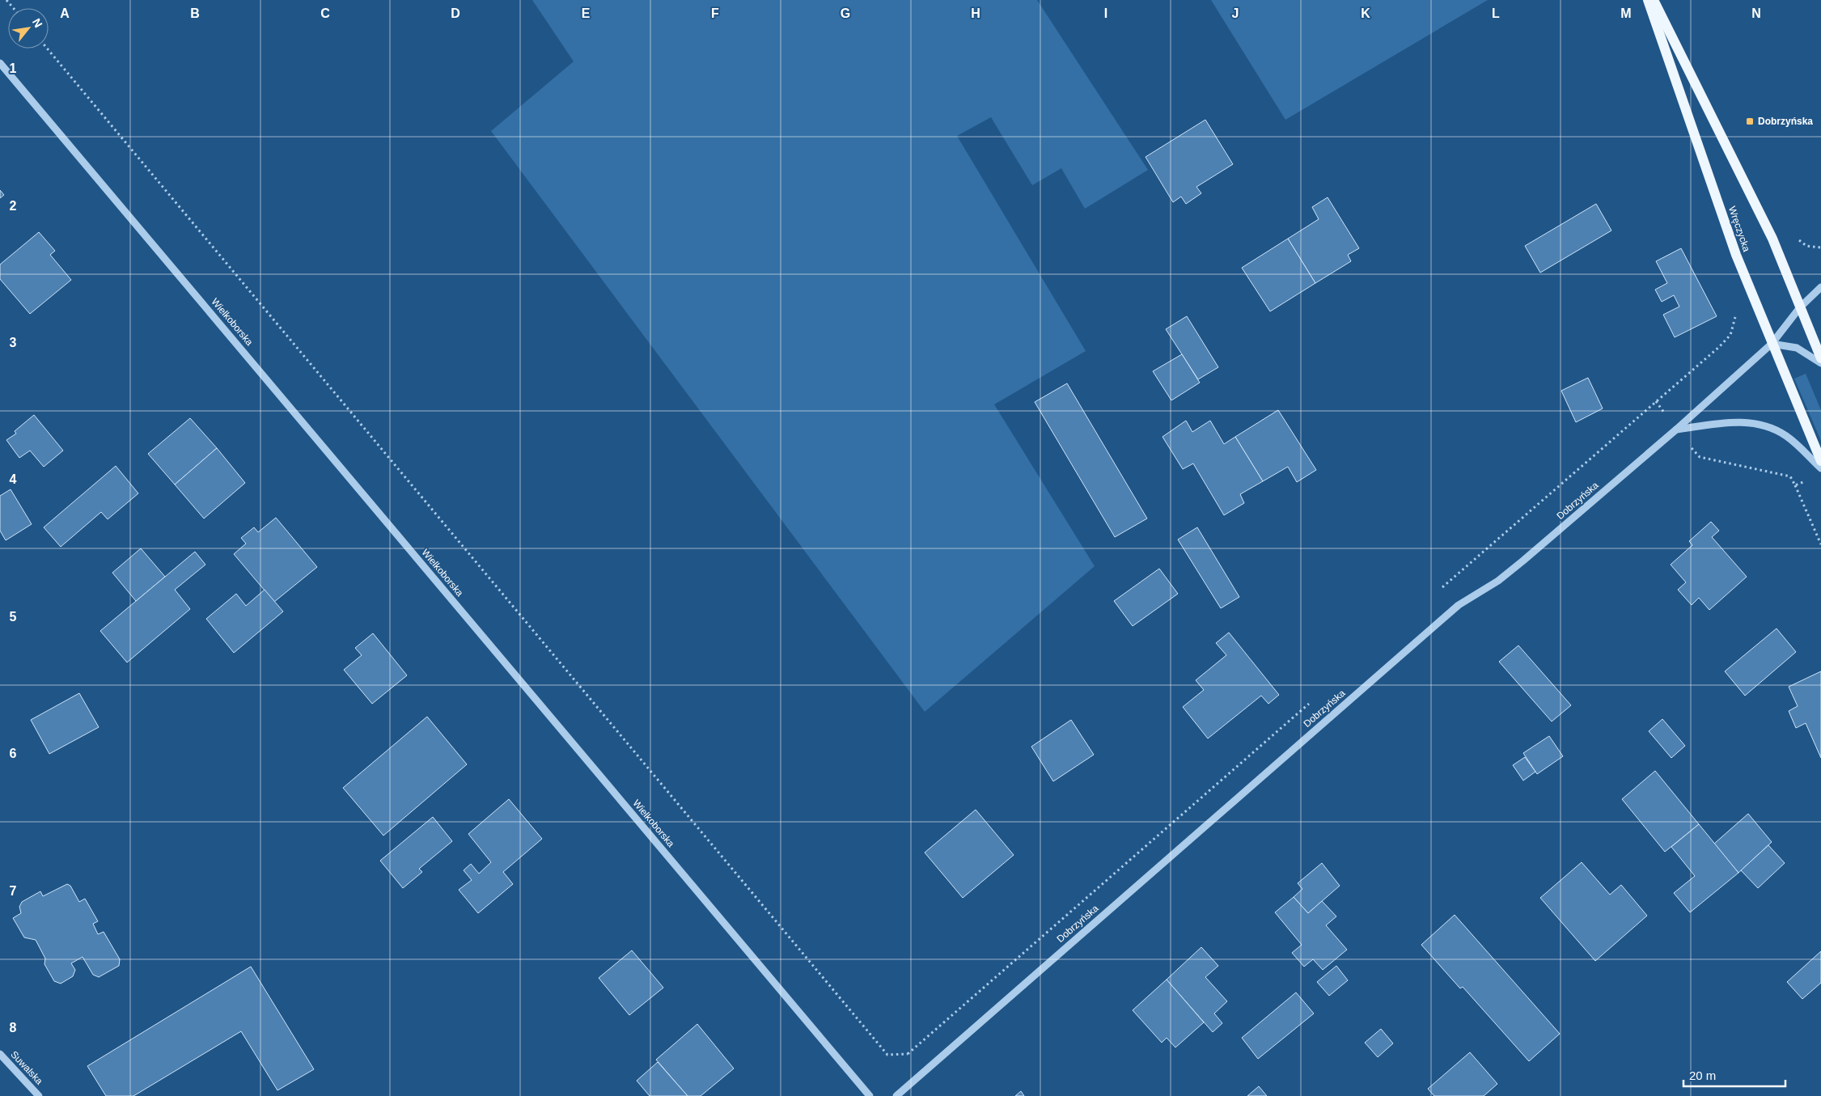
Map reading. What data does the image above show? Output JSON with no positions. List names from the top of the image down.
{
  "streets": {
    "main road": ["Wręczycka"],
    "street": ["Wielkoborska", "Dobrzyńska", "Suwalska"]
  },
  "crossings": [
    ["Wręczycka", "Dobrzyńska"]
  ],
  "places": {
    "transit": ["Dobrzyńska"]
  },
  "scale_bar": "20 m",
  "north": "top right",
  "grid": {
    "columns": [
      "A",
      "B",
      "C",
      "D",
      "E",
      "F",
      "G",
      "H",
      "I",
      "J",
      "K",
      "L",
      "M",
      "N"
    ],
    "rows": [
      "1",
      "2",
      "3",
      "4",
      "5",
      "6",
      "7",
      "8"
    ]
  }
}
